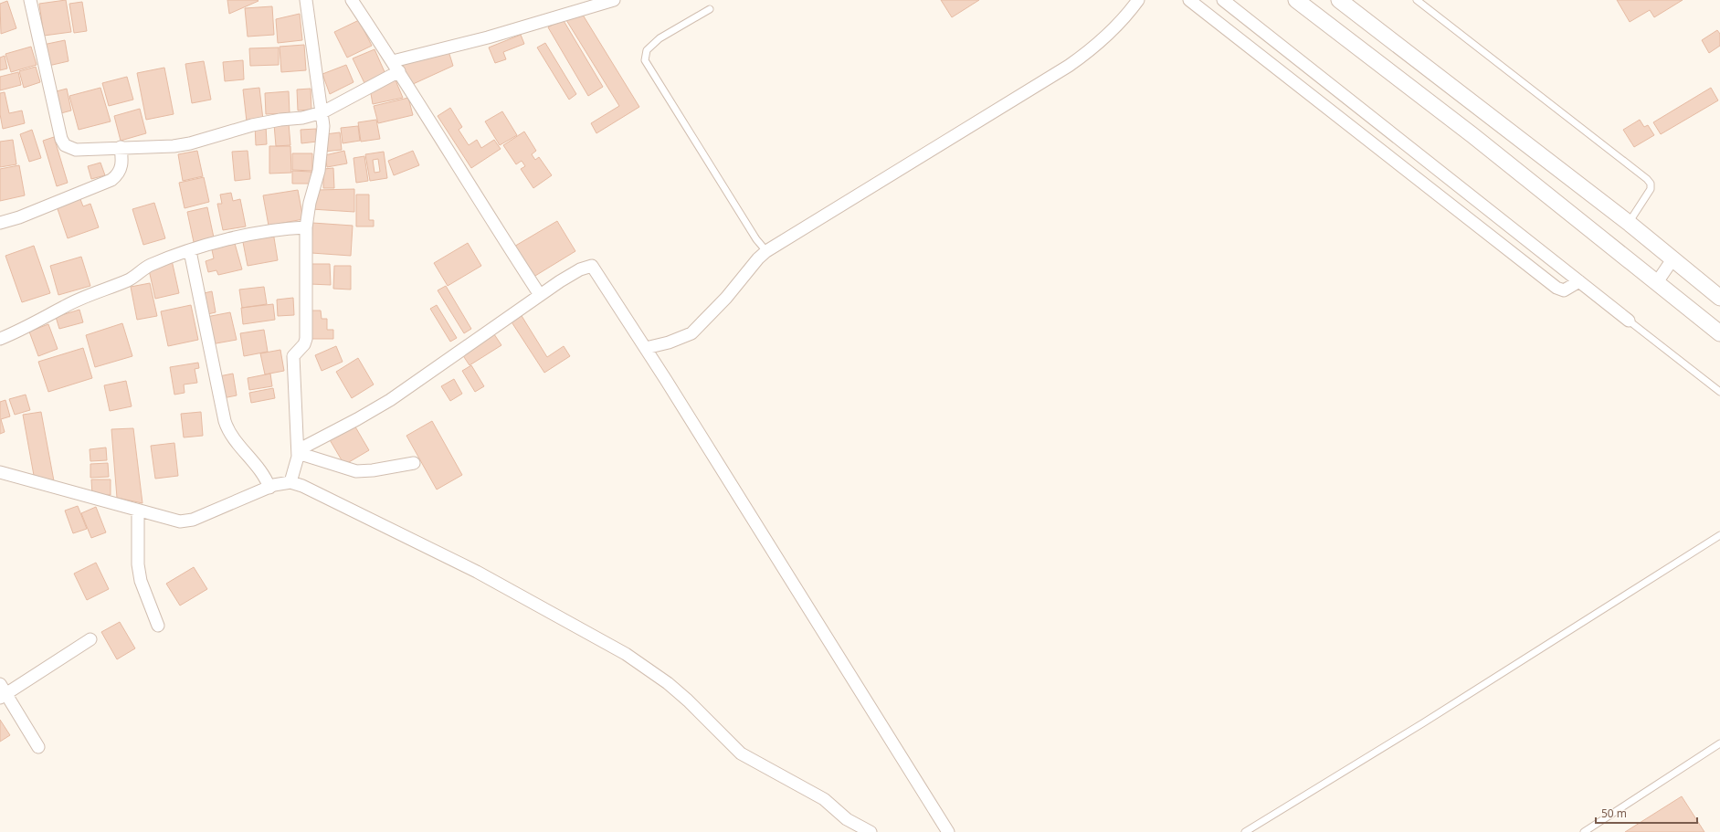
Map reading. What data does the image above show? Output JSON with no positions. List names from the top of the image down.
{
  "scale_bar": "50 m"
}
